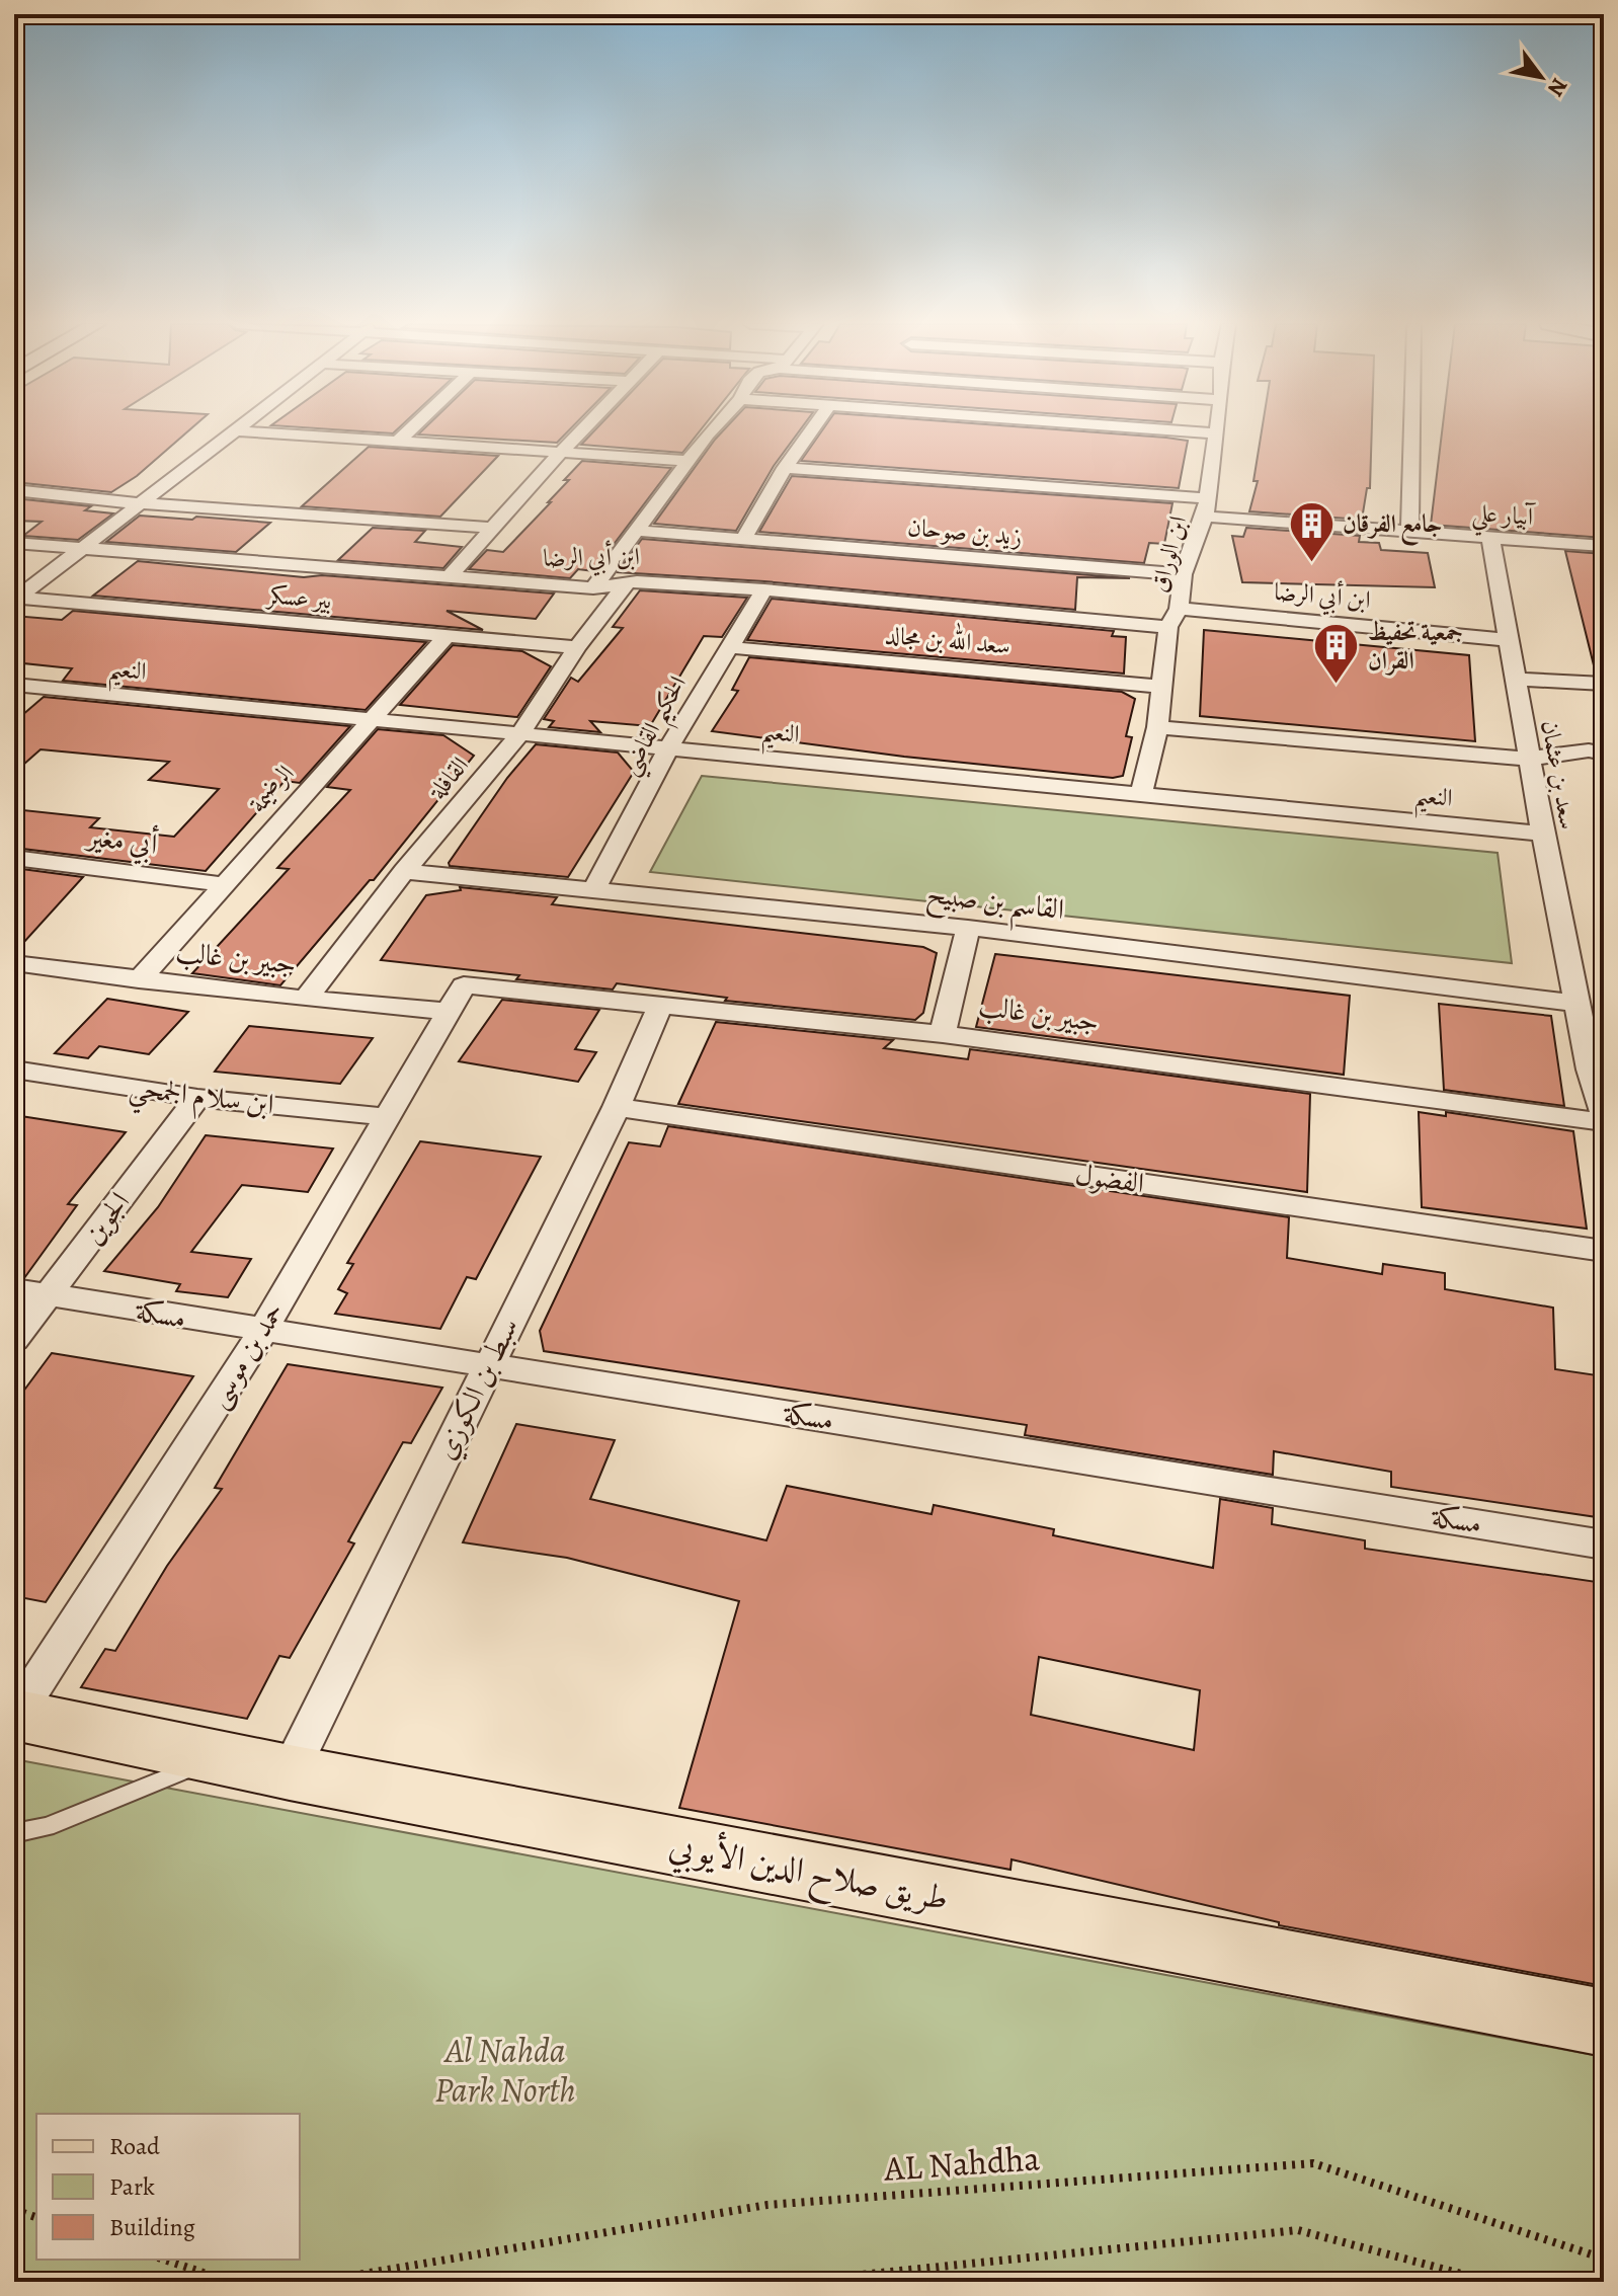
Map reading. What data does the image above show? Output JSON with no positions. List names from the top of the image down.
{
  "streets": {
    "main road": ["طريق صلاح الدين الأيوبي"],
    "street": [
      "آبيار علي",
      "زيد بن صوحان",
      "ابن الوراق",
      "ابن أبي الرضا",
      "بير عسكر",
      "سعد الله بن مجالد",
      "النعيم",
      "الحكيم القاضي",
      "سعد بن عثمان",
      "القافلة",
      "الرضيمة",
      "أبي مغير",
      "القاسم بن صبيح",
      "جبير بن غالب",
      "ابن سلام الجمحي",
      "الفضول",
      "الجوين",
      "مسكة",
      "حمد بن موسى",
      "سبط بن الكوزي"
    ],
    "path": ["AL Nahdha"]
  },
  "crossings": [
    ["آبيار علي", "ابن الوراق"],
    ["آبيار علي", "سعد بن عثمان"],
    ["زيد بن صوحان", "ابن الوراق"],
    ["ابن الوراق", "ابن أبي الرضا"],
    ["ابن الوراق", "سعد الله بن مجالد"],
    ["ابن الوراق", "النعيم"],
    ["ابن أبي الرضا", "الحكيم القاضي"],
    ["ابن أبي الرضا", "سعد بن عثمان"],
    ["ابن أبي الرضا", "القافلة"],
    ["بير عسكر", "القافلة"],
    ["بير عسكر", "الرضيمة"],
    ["سعد الله بن مجالد", "الحكيم القاضي"],
    ["النعيم", "الحكيم القاضي"],
    ["النعيم", "سعد بن عثمان"],
    ["النعيم", "القافلة"],
    ["النعيم", "الرضيمة"],
    ["الحكيم القاضي", "القاسم بن صبيح"],
    ["سعد بن عثمان", "القاسم بن صبيح"],
    ["القافلة", "القاسم بن صبيح"],
    ["القافلة", "جبير بن غالب"],
    ["الرضيمة", "أبي مغير"],
    ["الرضيمة", "جبير بن غالب"],
    ["جبير بن غالب", "حمد بن موسى"],
    ["جبير بن غالب", "سبط بن الكوزي"],
    ["ابن سلام الجمحي", "الجوين"],
    ["ابن سلام الجمحي", "حمد بن موسى"],
    ["الفضول", "سبط بن الكوزي"],
    ["الجوين", "مسكة"],
    ["مسكة", "حمد بن موسى"],
    ["مسكة", "سبط بن الكوزي"],
    ["حمد بن موسى", "طريق صلاح الدين الأيوبي"],
    ["سبط بن الكوزي", "طريق صلاح الدين الأيوبي"]
  ],
  "parks": ["Al Nahda Park North"],
  "places": {
    "building": ["جامع الفرقان", "جمعية تحفيظ القران"]
  },
  "legend": ["Road", "Park", "Building"],
  "north": "bottom right"
}
